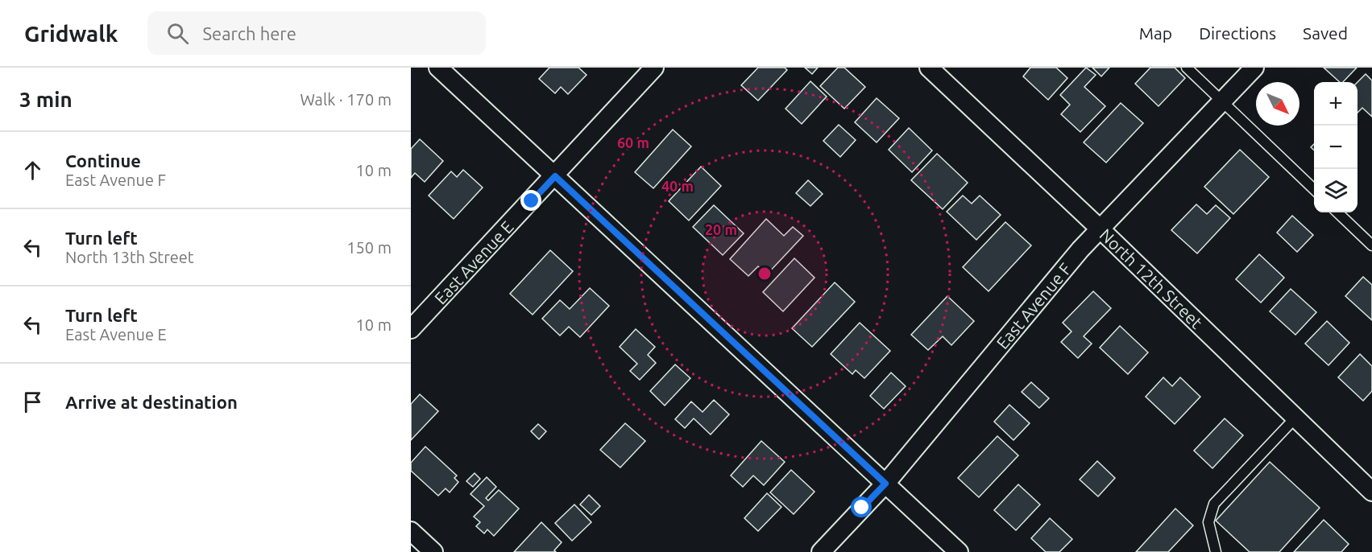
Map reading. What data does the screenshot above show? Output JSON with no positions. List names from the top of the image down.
{
  "streets": {
    "street": ["East Avenue E", "North 12th Street", "East Avenue F"]
  },
  "crossings": [
    ["North 12th Street", "East Avenue F"]
  ],
  "north": "bottom right",
  "page": {
    "header": "Gridwalk",
    "search": "Search here",
    "nav": ["Map", "Directions", "Saved"],
    "heading": ["3 min", "Walk · 170 m"],
    "map_buttons": ["+", "−"],
    "list": [
      ["Continue", "East Avenue F", "10 m"],
      ["Turn left", "North 13th Street", "150 m"],
      ["Turn left", "East Avenue E", "10 m"],
      "Arrive at destination"
    ]
  },
  "rings": ["60 m", "40 m", "20 m"]
}
